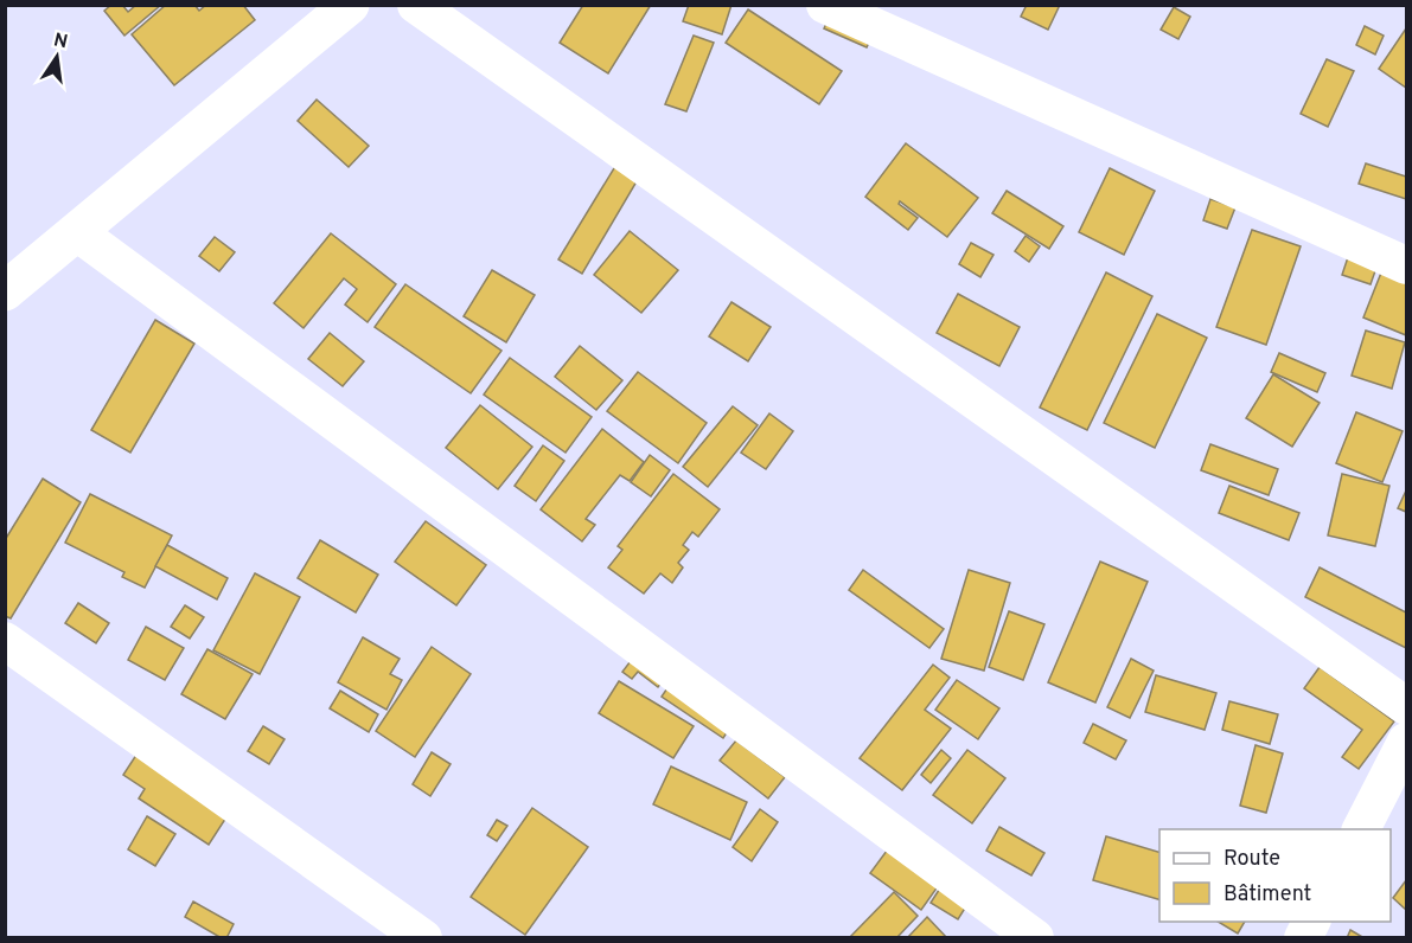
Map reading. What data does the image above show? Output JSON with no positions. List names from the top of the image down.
{
  "legend": ["Route", "Bâtiment"],
  "north": "top"
}
